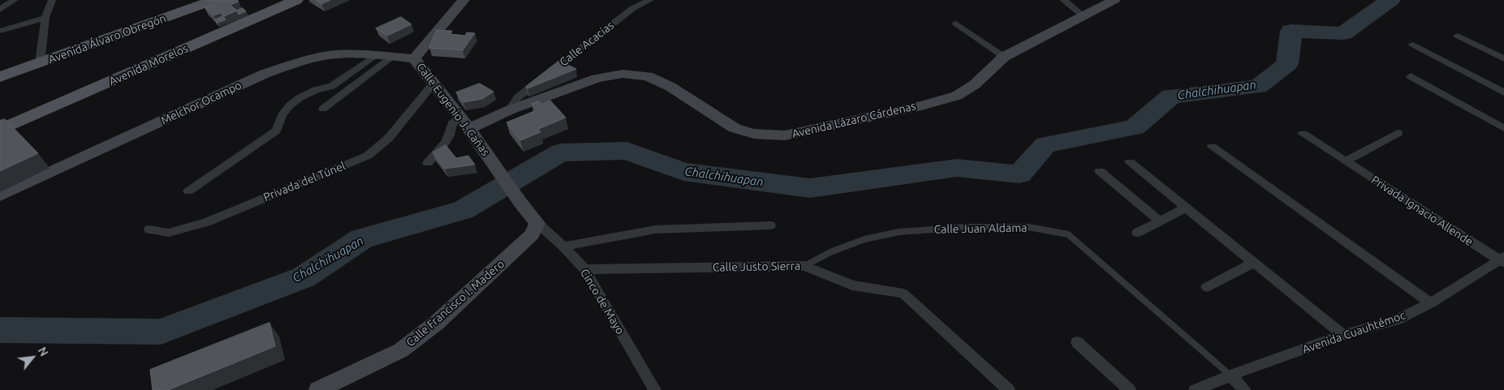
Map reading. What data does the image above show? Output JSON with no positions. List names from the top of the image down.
{
  "streets": {
    "main road": ["Avenida Álvaro Obregón", "Avenida Morelos"],
    "street": [
      "Calle Acacias",
      "Melchor Ocampo",
      "Calle Eugenio J. Cañas",
      "Avenida Lázaro Cárdenas",
      "Privada del Túnel",
      "Privada Ignacio Allende",
      "Calle Justo Sierra",
      "Cinco de Mayo",
      "Calle Francisco I. Madero",
      "Avenida Cuauhtémoc"
    ],
    "lane": ["Calle Juan Aldama"]
  },
  "crossings": [
    ["Calle Acacias", "Avenida Lázaro Cárdenas"],
    ["Melchor Ocampo", "Calle Eugenio J. Cañas"],
    ["Calle Eugenio J. Cañas", "Avenida Lázaro Cárdenas"],
    ["Calle Eugenio J. Cañas", "Privada del Túnel"],
    ["Calle Eugenio J. Cañas", "Cinco de Mayo"],
    ["Calle Eugenio J. Cañas", "Calle Francisco I. Madero"],
    ["Privada Ignacio Allende", "Avenida Cuauhtémoc"],
    ["Calle Juan Aldama", "Calle Justo Sierra"],
    ["Calle Juan Aldama", "Avenida Cuauhtémoc"],
    ["Calle Justo Sierra", "Cinco de Mayo"],
    ["Cinco de Mayo", "Calle Francisco I. Madero"]
  ],
  "water": ["Chalchihuapan"],
  "north": "top right"
}
